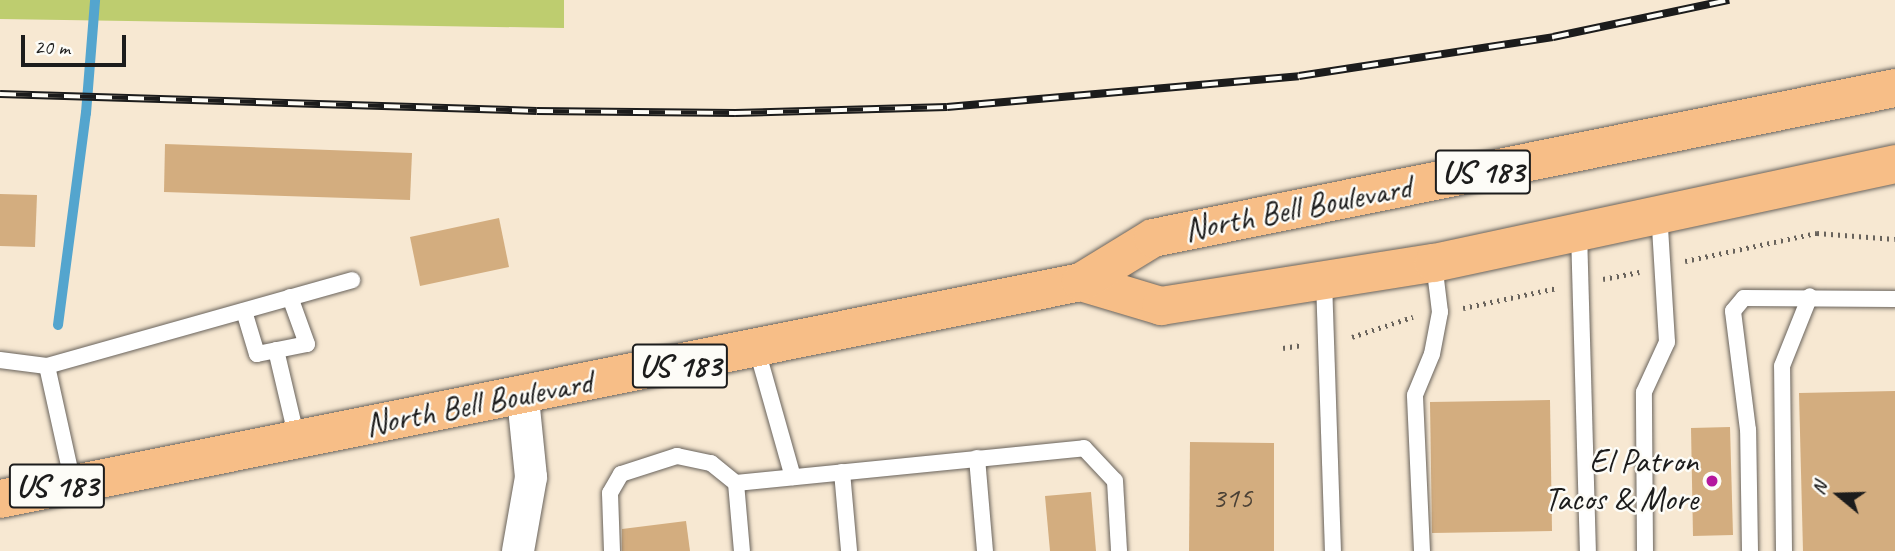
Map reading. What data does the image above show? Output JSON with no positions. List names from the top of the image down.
{
  "streets": {
    "main road": ["US 183", "North Bell Boulevard"]
  },
  "places": ["El Patron Tacos & More"],
  "house_numbers": ["315"],
  "scale_bar": "20 m",
  "north": "left"
}
